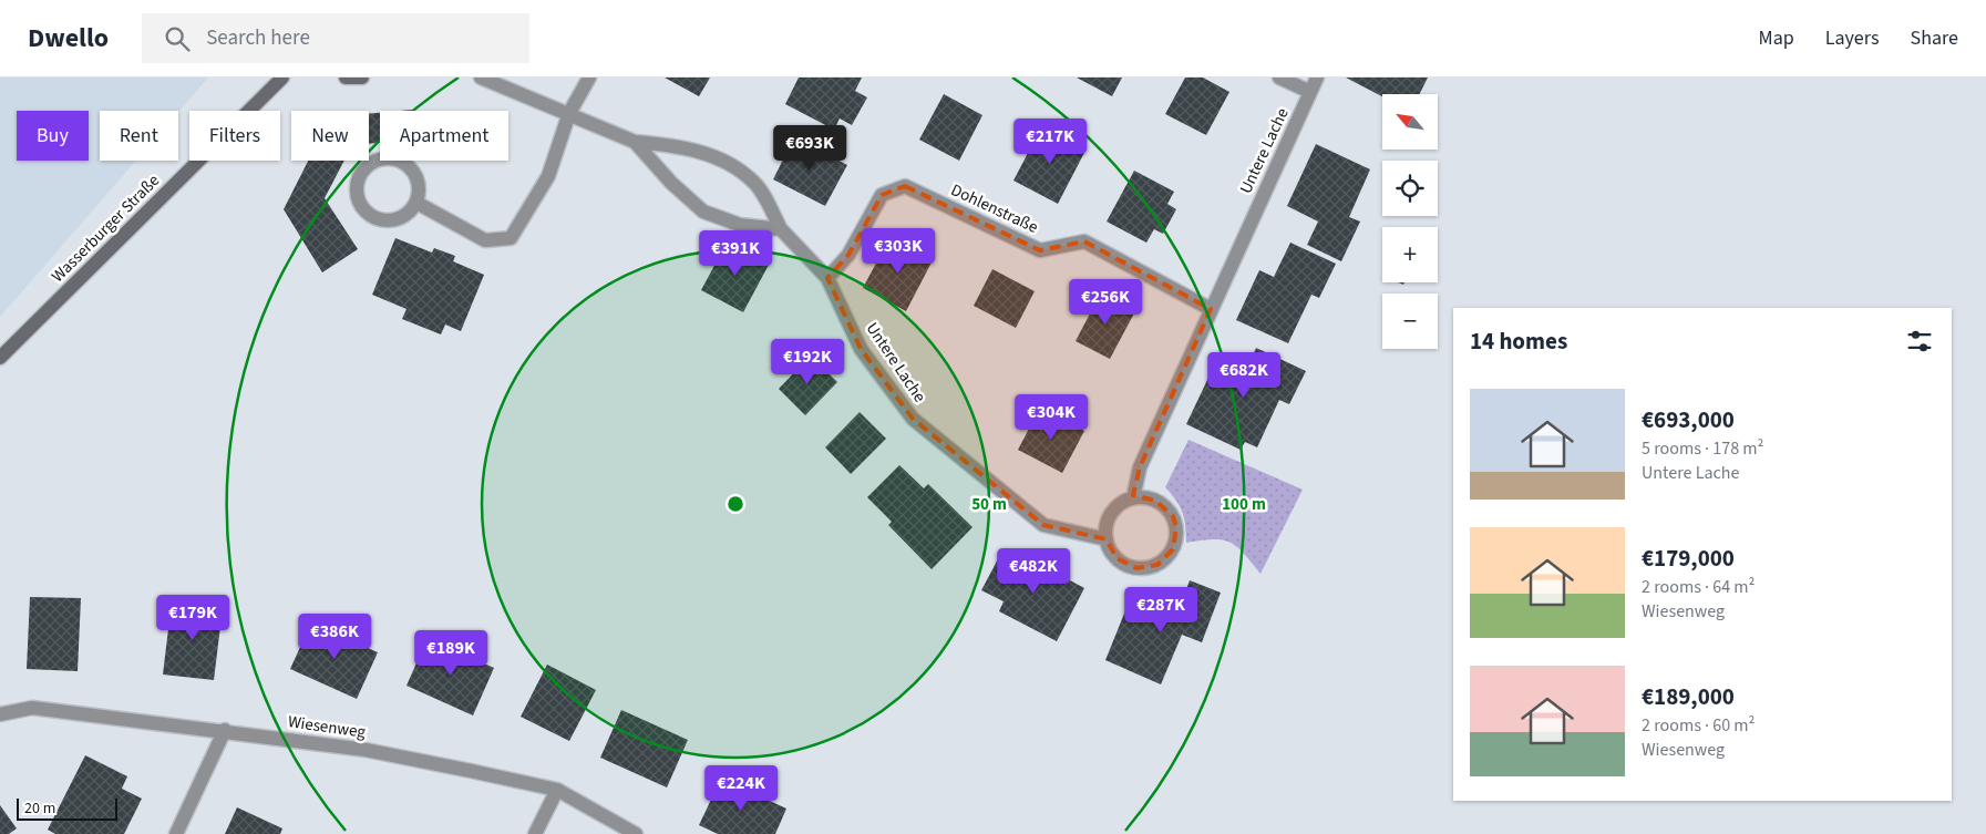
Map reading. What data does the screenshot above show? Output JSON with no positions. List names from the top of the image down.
{
  "streets": {
    "street": [
      "Untere Lache",
      "Dohlenstraße",
      "Wasserburger Straße",
      "Wiesenweg"
    ]
  },
  "crossings": [
    ["Untere Lache", "Dohlenstraße"]
  ],
  "scale_bar": "20 m",
  "north": "top left",
  "page": {
    "header": "Dwello",
    "search": "Search here",
    "nav": ["Map", "Layers", "Share"],
    "map_buttons": ["+", "−"],
    "chip": [
      "Buy",
      "Rent",
      "Filters",
      "New",
      "Apartment"
    ],
    "price": [
      "€217K",
      "€693K",
      "€303K",
      "€391K",
      "€256K",
      "€192K",
      "€682K",
      "€304K",
      "€482K",
      "€287K",
      "€179K",
      "€386K",
      "€189K",
      "€224K"
    ],
    "heading": "14 homes",
    "list": [
      {
        "name": "€693,000",
        "note": "5 rooms · 178 m² · Untere Lache"
      },
      {
        "name": "€179,000",
        "note": "2 rooms · 64 m² · Wiesenweg"
      },
      {
        "name": "€189,000",
        "note": "2 rooms · 60 m² · Wiesenweg"
      }
    ],
    "scale": "20 m"
  },
  "rings": ["50 m", "100 m"]
}
